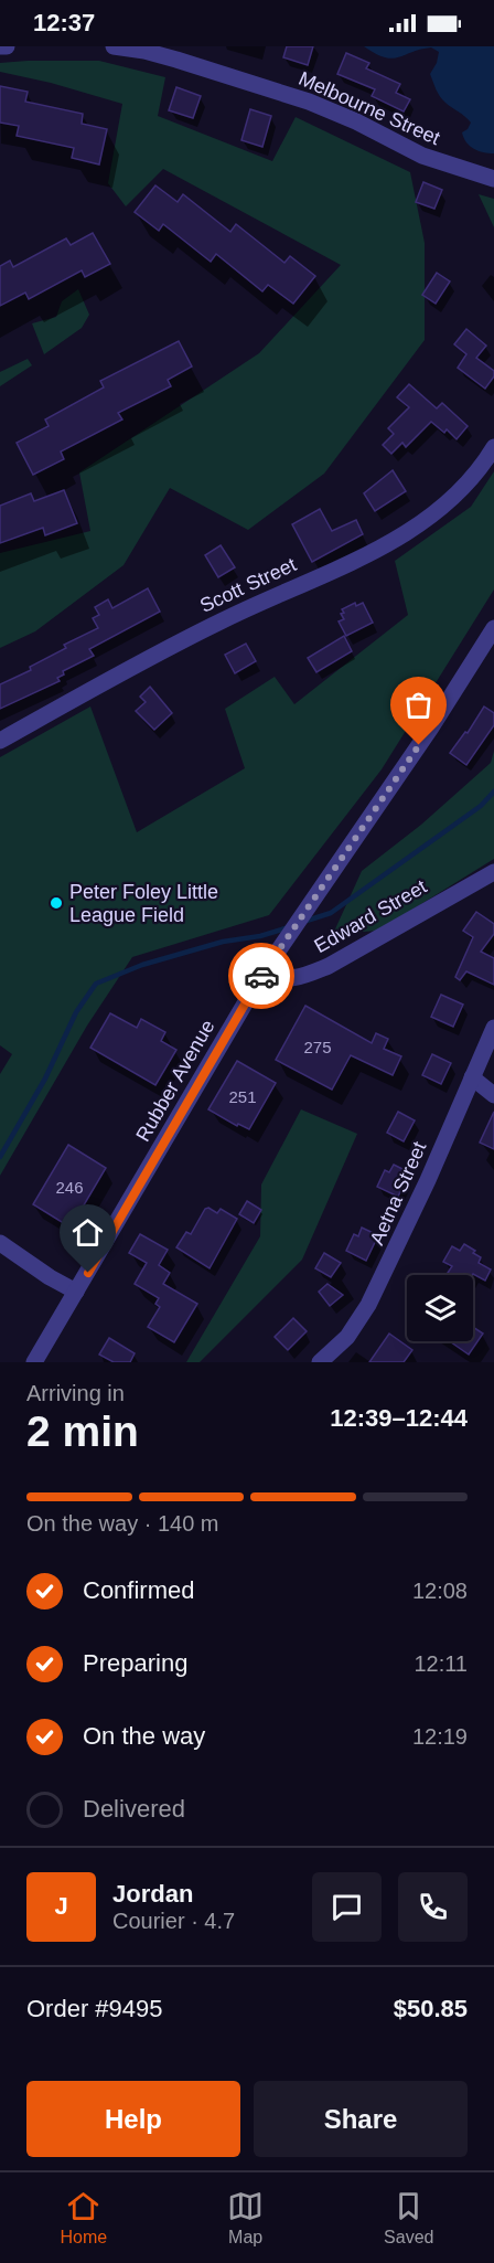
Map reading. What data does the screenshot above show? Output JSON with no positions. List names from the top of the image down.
{
  "streets": {
    "street": [
      "Melbourne Street",
      "Scott Street",
      "Edward Street",
      "Rubber Avenue",
      "Aetna Street"
    ]
  },
  "crossings": [
    ["Edward Street", "Rubber Avenue"]
  ],
  "places": ["Peter Foley Little League Field"],
  "house_numbers": ["275", "251", "246"],
  "page": {
    "status": "12:37",
    "heading": ["2 min", "Arriving in", "12:39–12:44"],
    "panel": [
      "Jordan",
      "Courier · 4.7",
      "Order #9495",
      "$50.85"
    ],
    "bar": "On the way · 140 m",
    "list": [
      ["Confirmed", "12:08"],
      ["Preparing", "12:11"],
      ["On the way", "12:19"],
      "Delivered"
    ],
    "round": "J",
    "buttons": ["Help", "Share"],
    "tabs": ["Home", "Map", "Saved"]
  }
}
